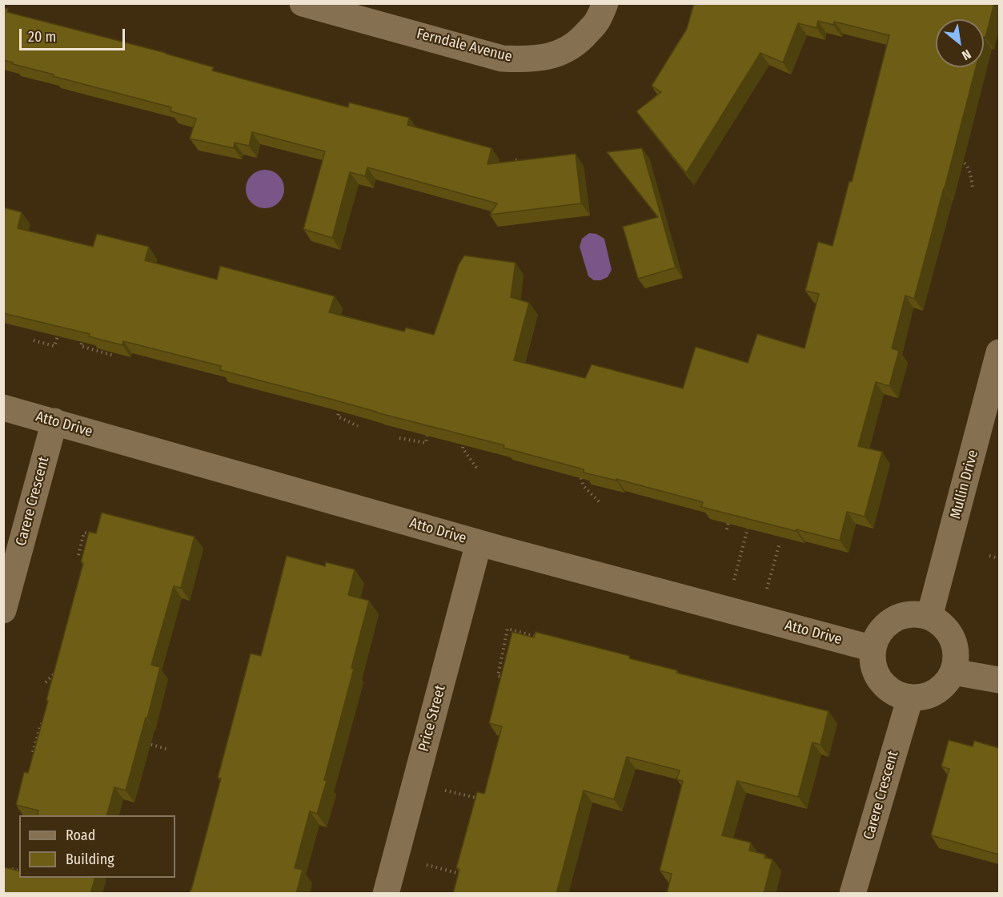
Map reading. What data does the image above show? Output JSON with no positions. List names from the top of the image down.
{
  "streets": {
    "street": [
      "Ferndale Avenue",
      "Atto Drive",
      "Mullin Drive",
      "Carere Crescent",
      "Price Street"
    ]
  },
  "crossings": [
    ["Atto Drive", "Mullin Drive"],
    ["Atto Drive", "Carere Crescent"],
    ["Atto Drive", "Price Street"],
    ["Mullin Drive", "Carere Crescent"]
  ],
  "legend": ["Road", "Building"],
  "scale_bar": "20 m",
  "north": "bottom right"
}
